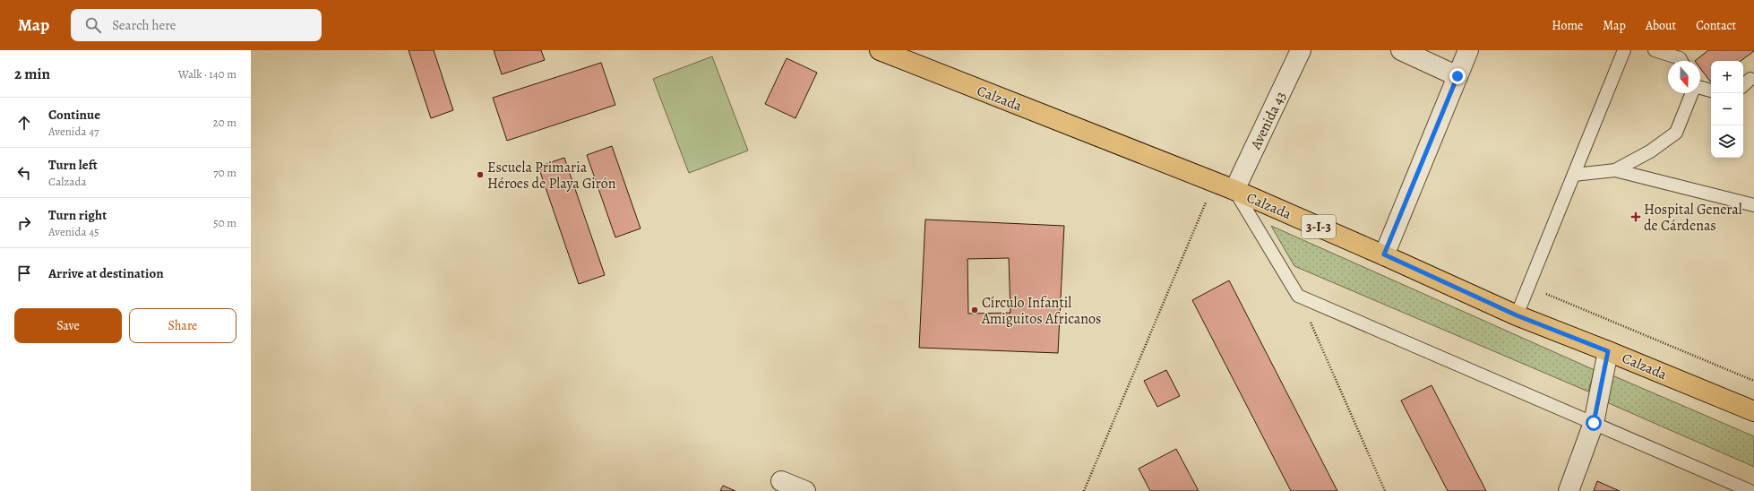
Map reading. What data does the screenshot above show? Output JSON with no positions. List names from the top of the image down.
{
  "streets": {
    "main road": ["Calzada", "3-I-3"],
    "street": ["Avenida 43"]
  },
  "crossings": [
    ["Calzada", "Avenida 43"]
  ],
  "places": {
    "other": ["Escuela Primaria Héroes de Playa Girón", "Círculo Infantil Amiguitos Africanos"],
    "health": ["Hospital General de Cárdenas"]
  },
  "north": "bottom",
  "page": {
    "header": "Map",
    "search": "Search here",
    "nav": [
      "Home",
      "Map",
      "About",
      "Contact"
    ],
    "heading": ["2 min", "Walk · 140 m"],
    "map_buttons": ["+", "−"],
    "list": [
      ["Continue", "Avenida 47", "20 m"],
      ["Turn left", "Calzada", "70 m"],
      ["Turn right", "Avenida 45", "50 m"],
      "Arrive at destination"
    ],
    "buttons": ["Save", "Share"]
  }
}
